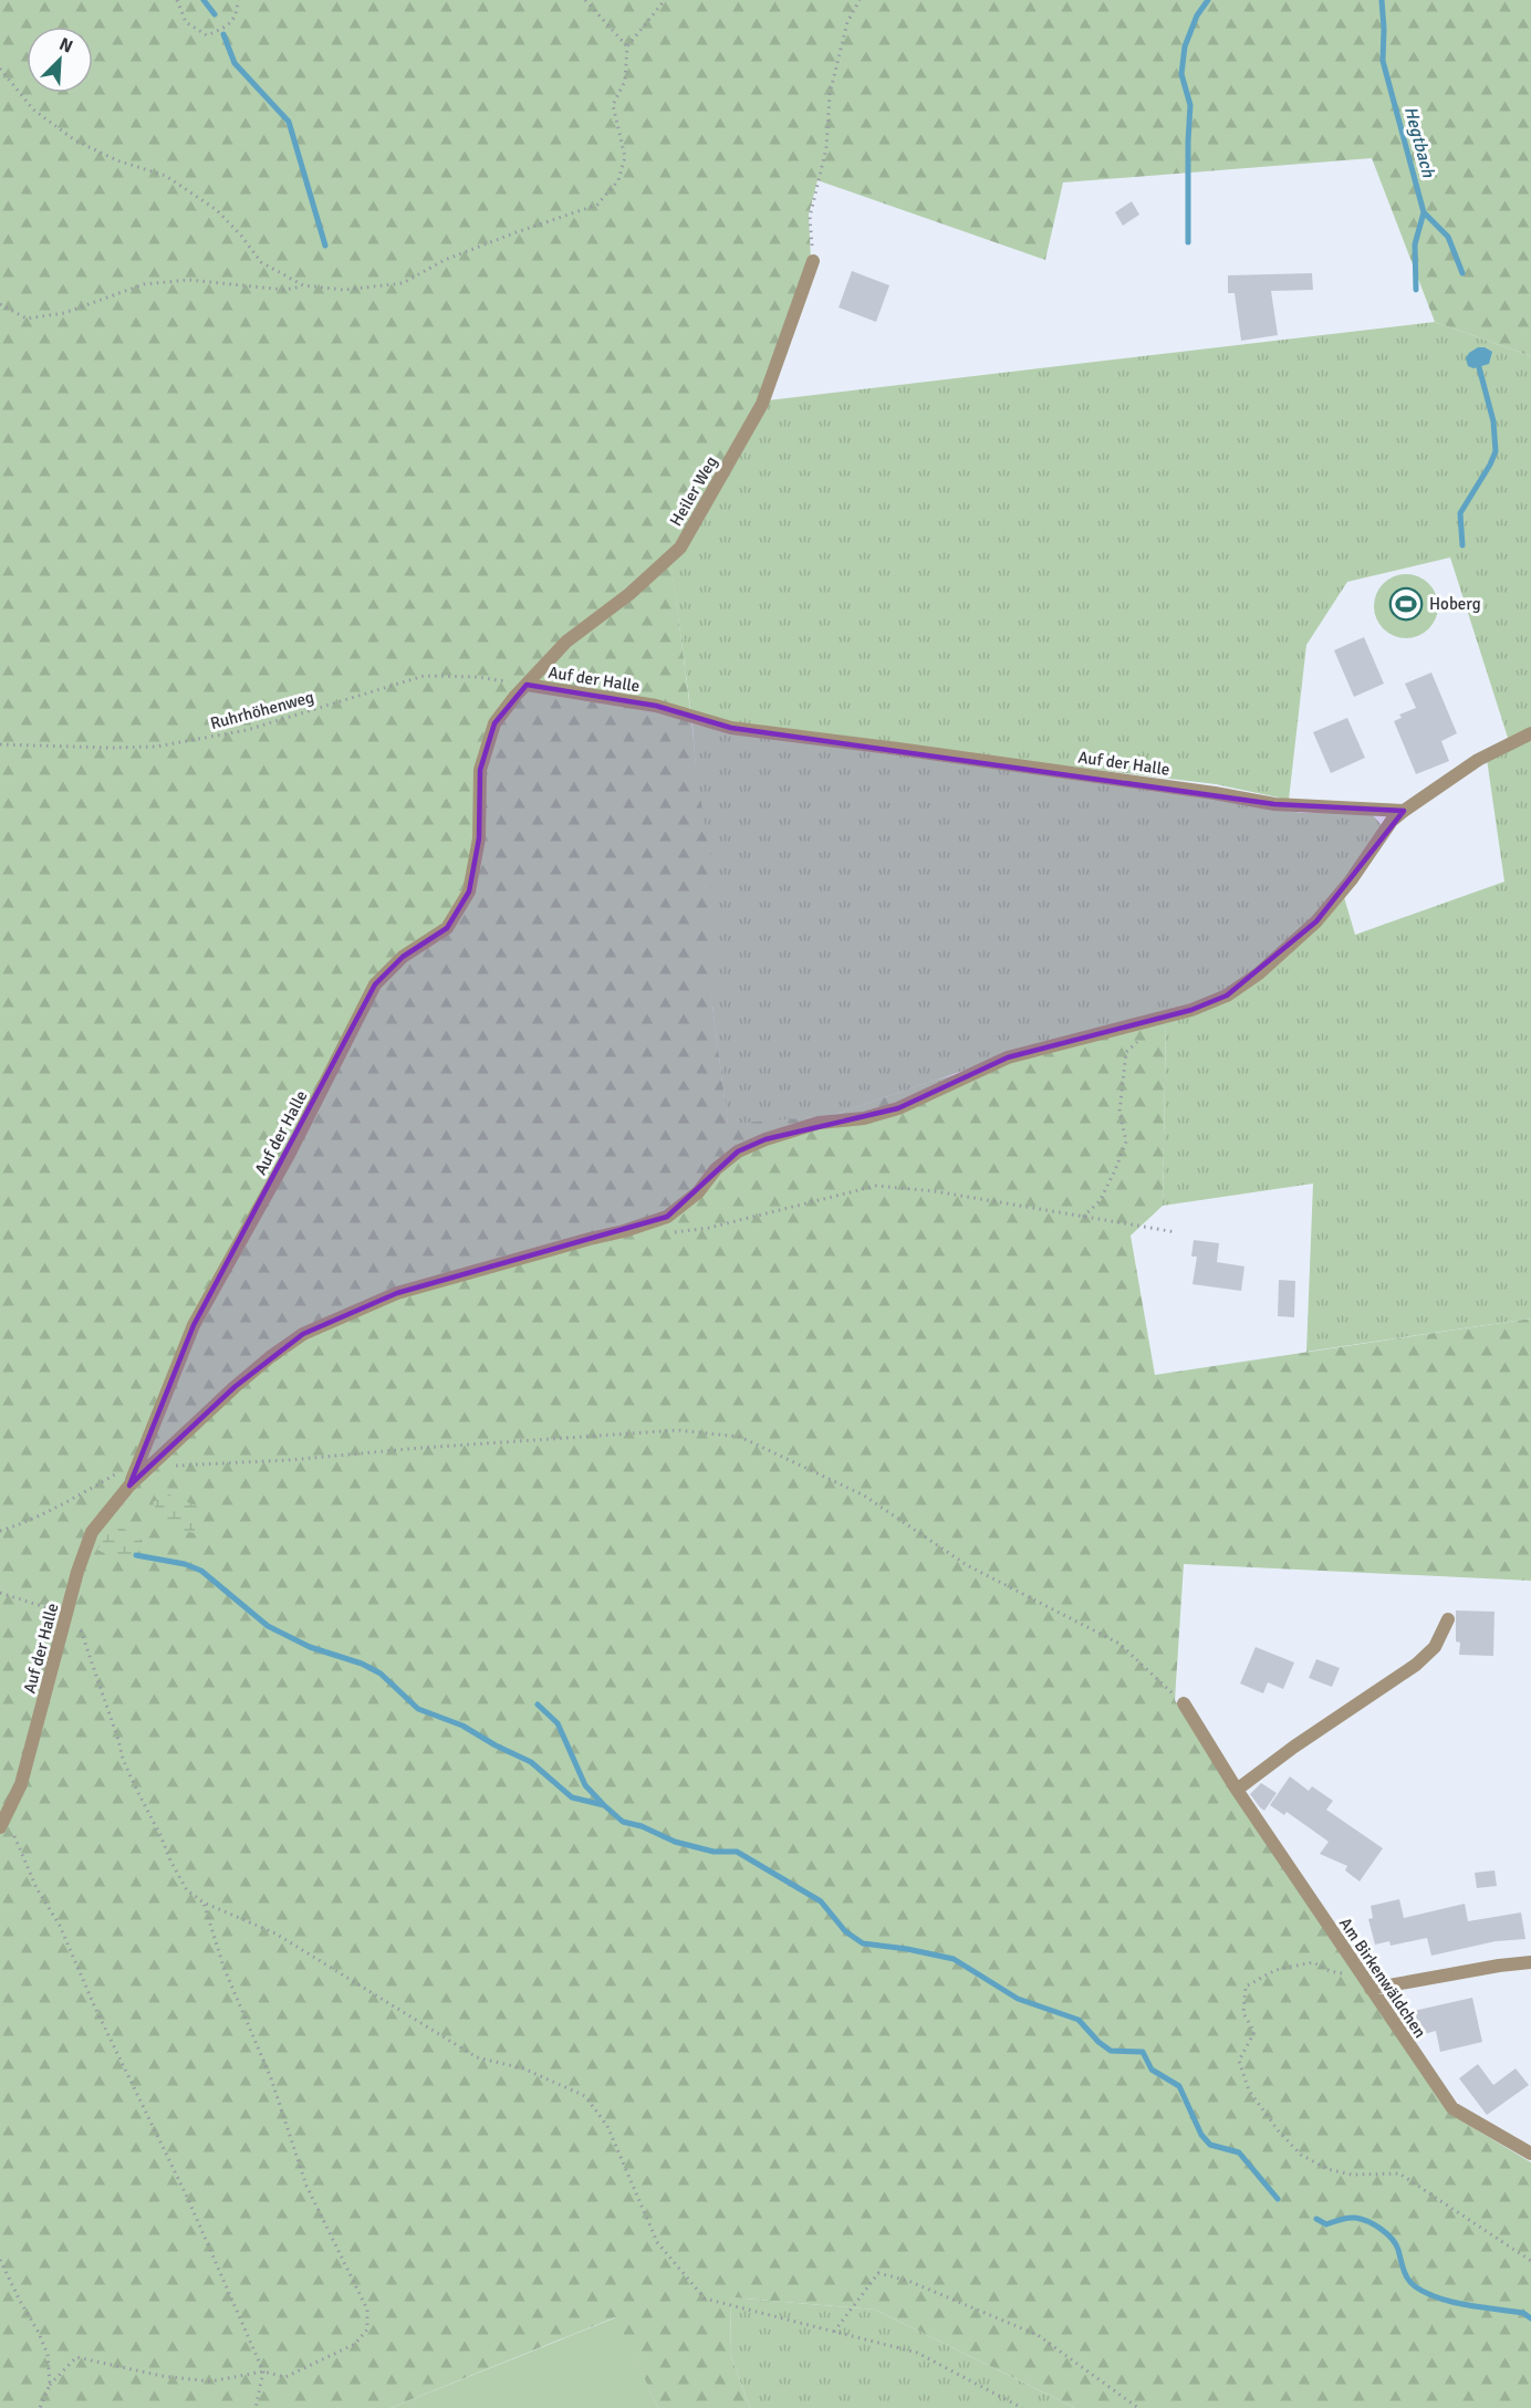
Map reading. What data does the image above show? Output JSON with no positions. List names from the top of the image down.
{
  "streets": {
    "street": ["Heiler Weg", "Auf der Halle", "Am Birkenwäldchen"],
    "path": ["Ruhrhöhenweg"]
  },
  "crossings": [
    ["Heiler Weg", "Auf der Halle"],
    ["Heiler Weg", "Ruhrhöhenweg"],
    ["Auf der Halle", "Ruhrhöhenweg"]
  ],
  "water": ["Hegtbach"],
  "places": {
    "sports": ["Hoberg"]
  },
  "north": "top right"
}
